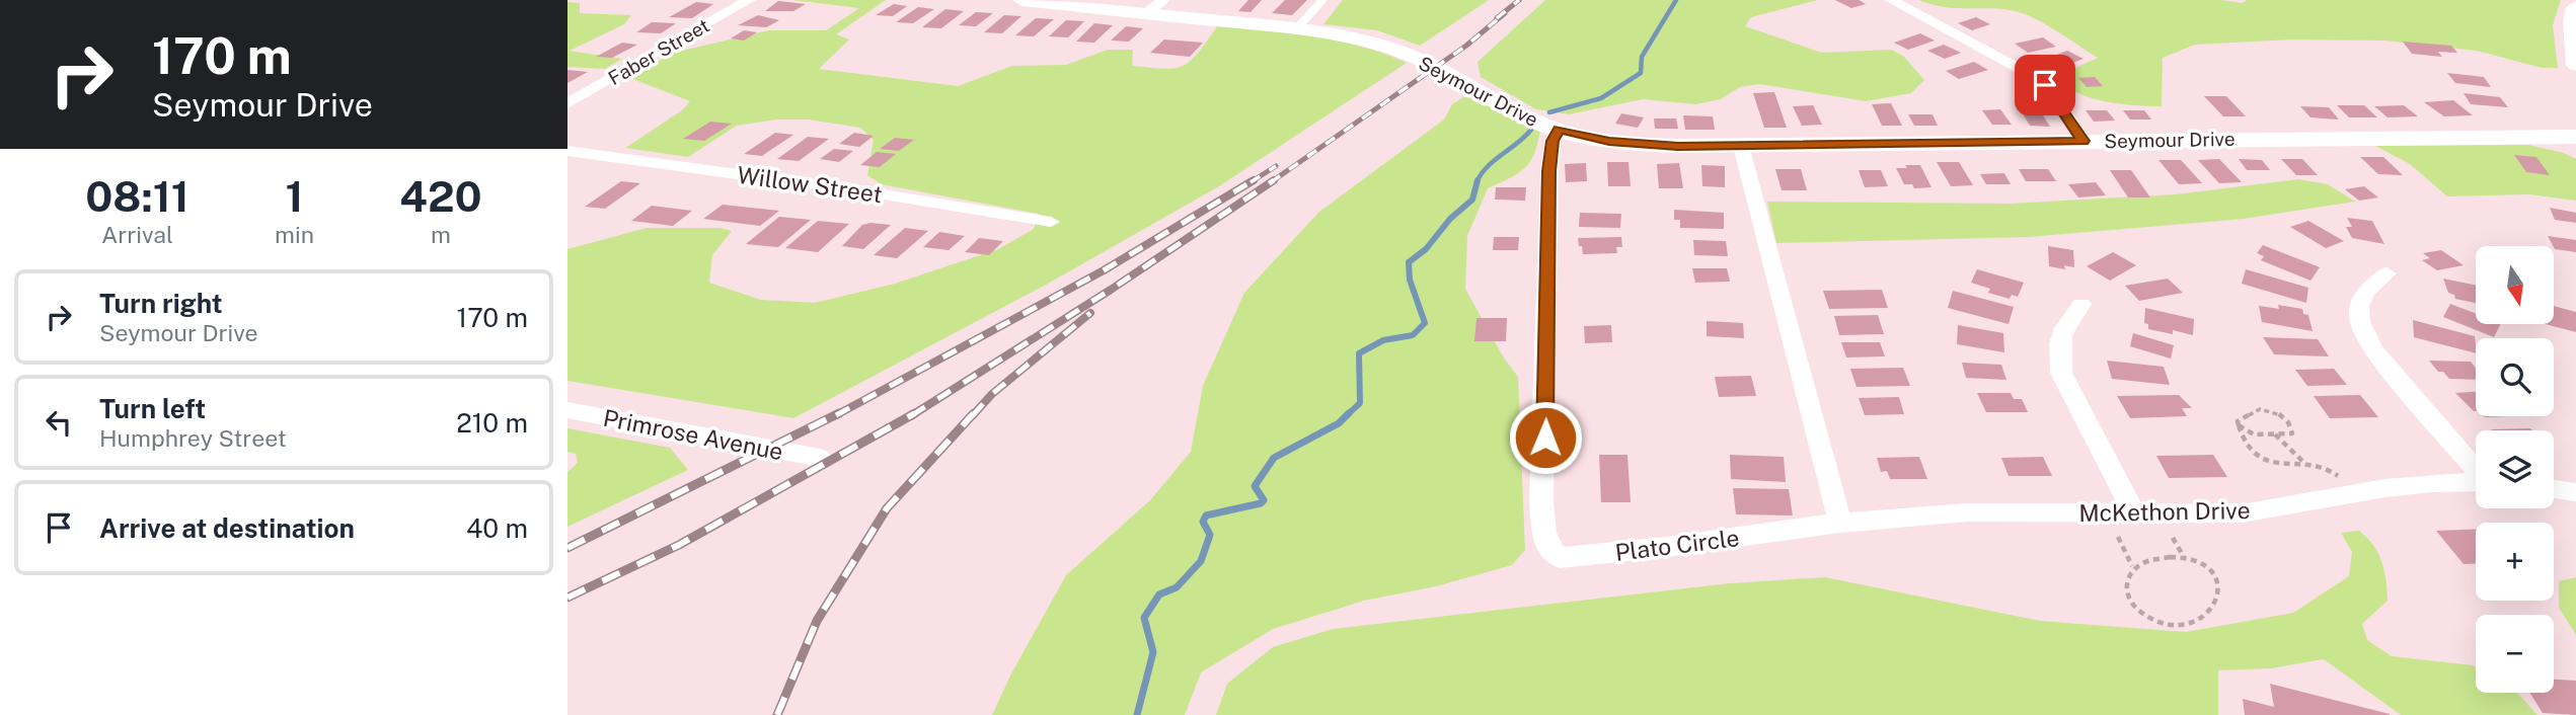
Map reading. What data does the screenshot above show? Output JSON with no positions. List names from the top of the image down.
{
  "streets": {
    "street": [
      "Faber Street",
      "Seymour Drive",
      "Willow Street",
      "Primrose Avenue",
      "McKethon Drive",
      "Plato Circle"
    ]
  },
  "crossings": [
    ["Seymour Drive", "Plato Circle"],
    ["McKethon Drive", "Plato Circle"]
  ],
  "north": "bottom",
  "page": {
    "turn": ["170 m", "Seymour Drive"],
    "eta": [
      "08:11",
      "Arrival",
      "1",
      "min",
      "420",
      "m"
    ],
    "map_buttons": ["+", "−"],
    "list": [
      {
        "name": "Turn right",
        "note": "Seymour Drive",
        "value": "170 m"
      },
      {
        "name": "Turn left",
        "note": "Humphrey Street",
        "value": "210 m"
      },
      {
        "name": "Arrive at destination",
        "value": "40 m"
      }
    ]
  }
}
